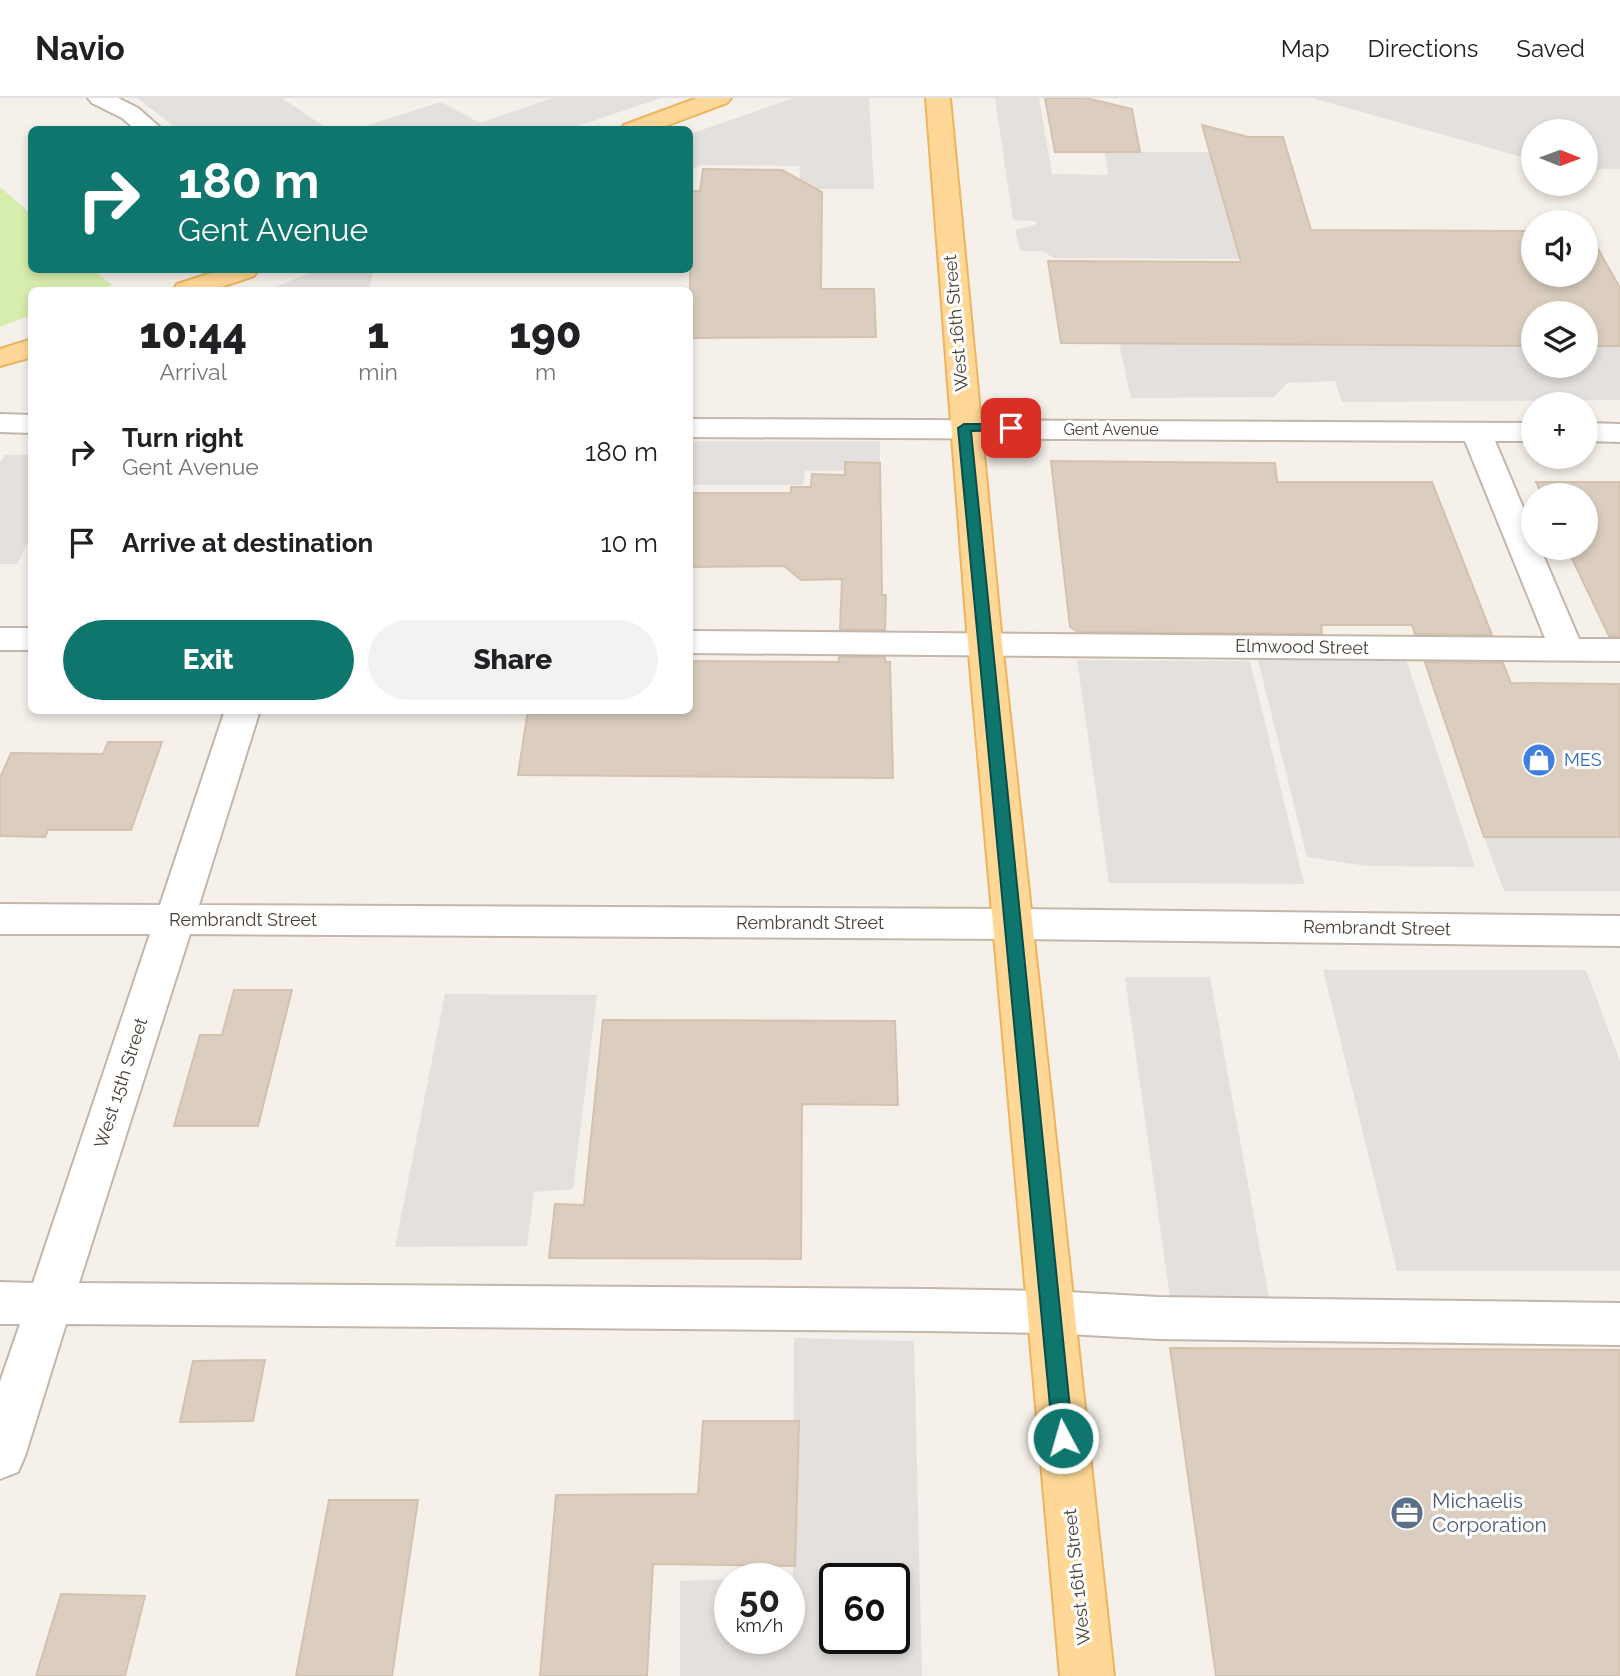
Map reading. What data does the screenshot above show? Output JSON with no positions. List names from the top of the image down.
{
  "streets": {
    "main road": ["West 16th Street"],
    "street": [
      "Gent Avenue",
      "Elmwood Street",
      "Rembrandt Street",
      "West 15th Street"
    ]
  },
  "crossings": [
    ["West 16th Street", "Gent Avenue"],
    ["West 16th Street", "Elmwood Street"],
    ["West 16th Street", "Rembrandt Street"],
    ["Rembrandt Street", "West 15th Street"]
  ],
  "places": {
    "shop": ["MES"],
    "office": ["Michaelis Corporation"]
  },
  "north": "right",
  "page": {
    "header": "Navio",
    "nav": ["Map", "Directions", "Saved"],
    "map_buttons": ["+", "−"],
    "turn": ["180 m", "Gent Avenue"],
    "eta": [
      "10:44",
      "Arrival",
      "1",
      "min",
      "190",
      "m"
    ],
    "list": [
      {
        "name": "Turn right",
        "note": "Gent Avenue",
        "value": "180 m"
      },
      {
        "name": "Arrive at destination",
        "value": "10 m"
      }
    ],
    "buttons": ["Exit", "Share"],
    "speed": "50 km/h",
    "limit": "60"
  }
}
